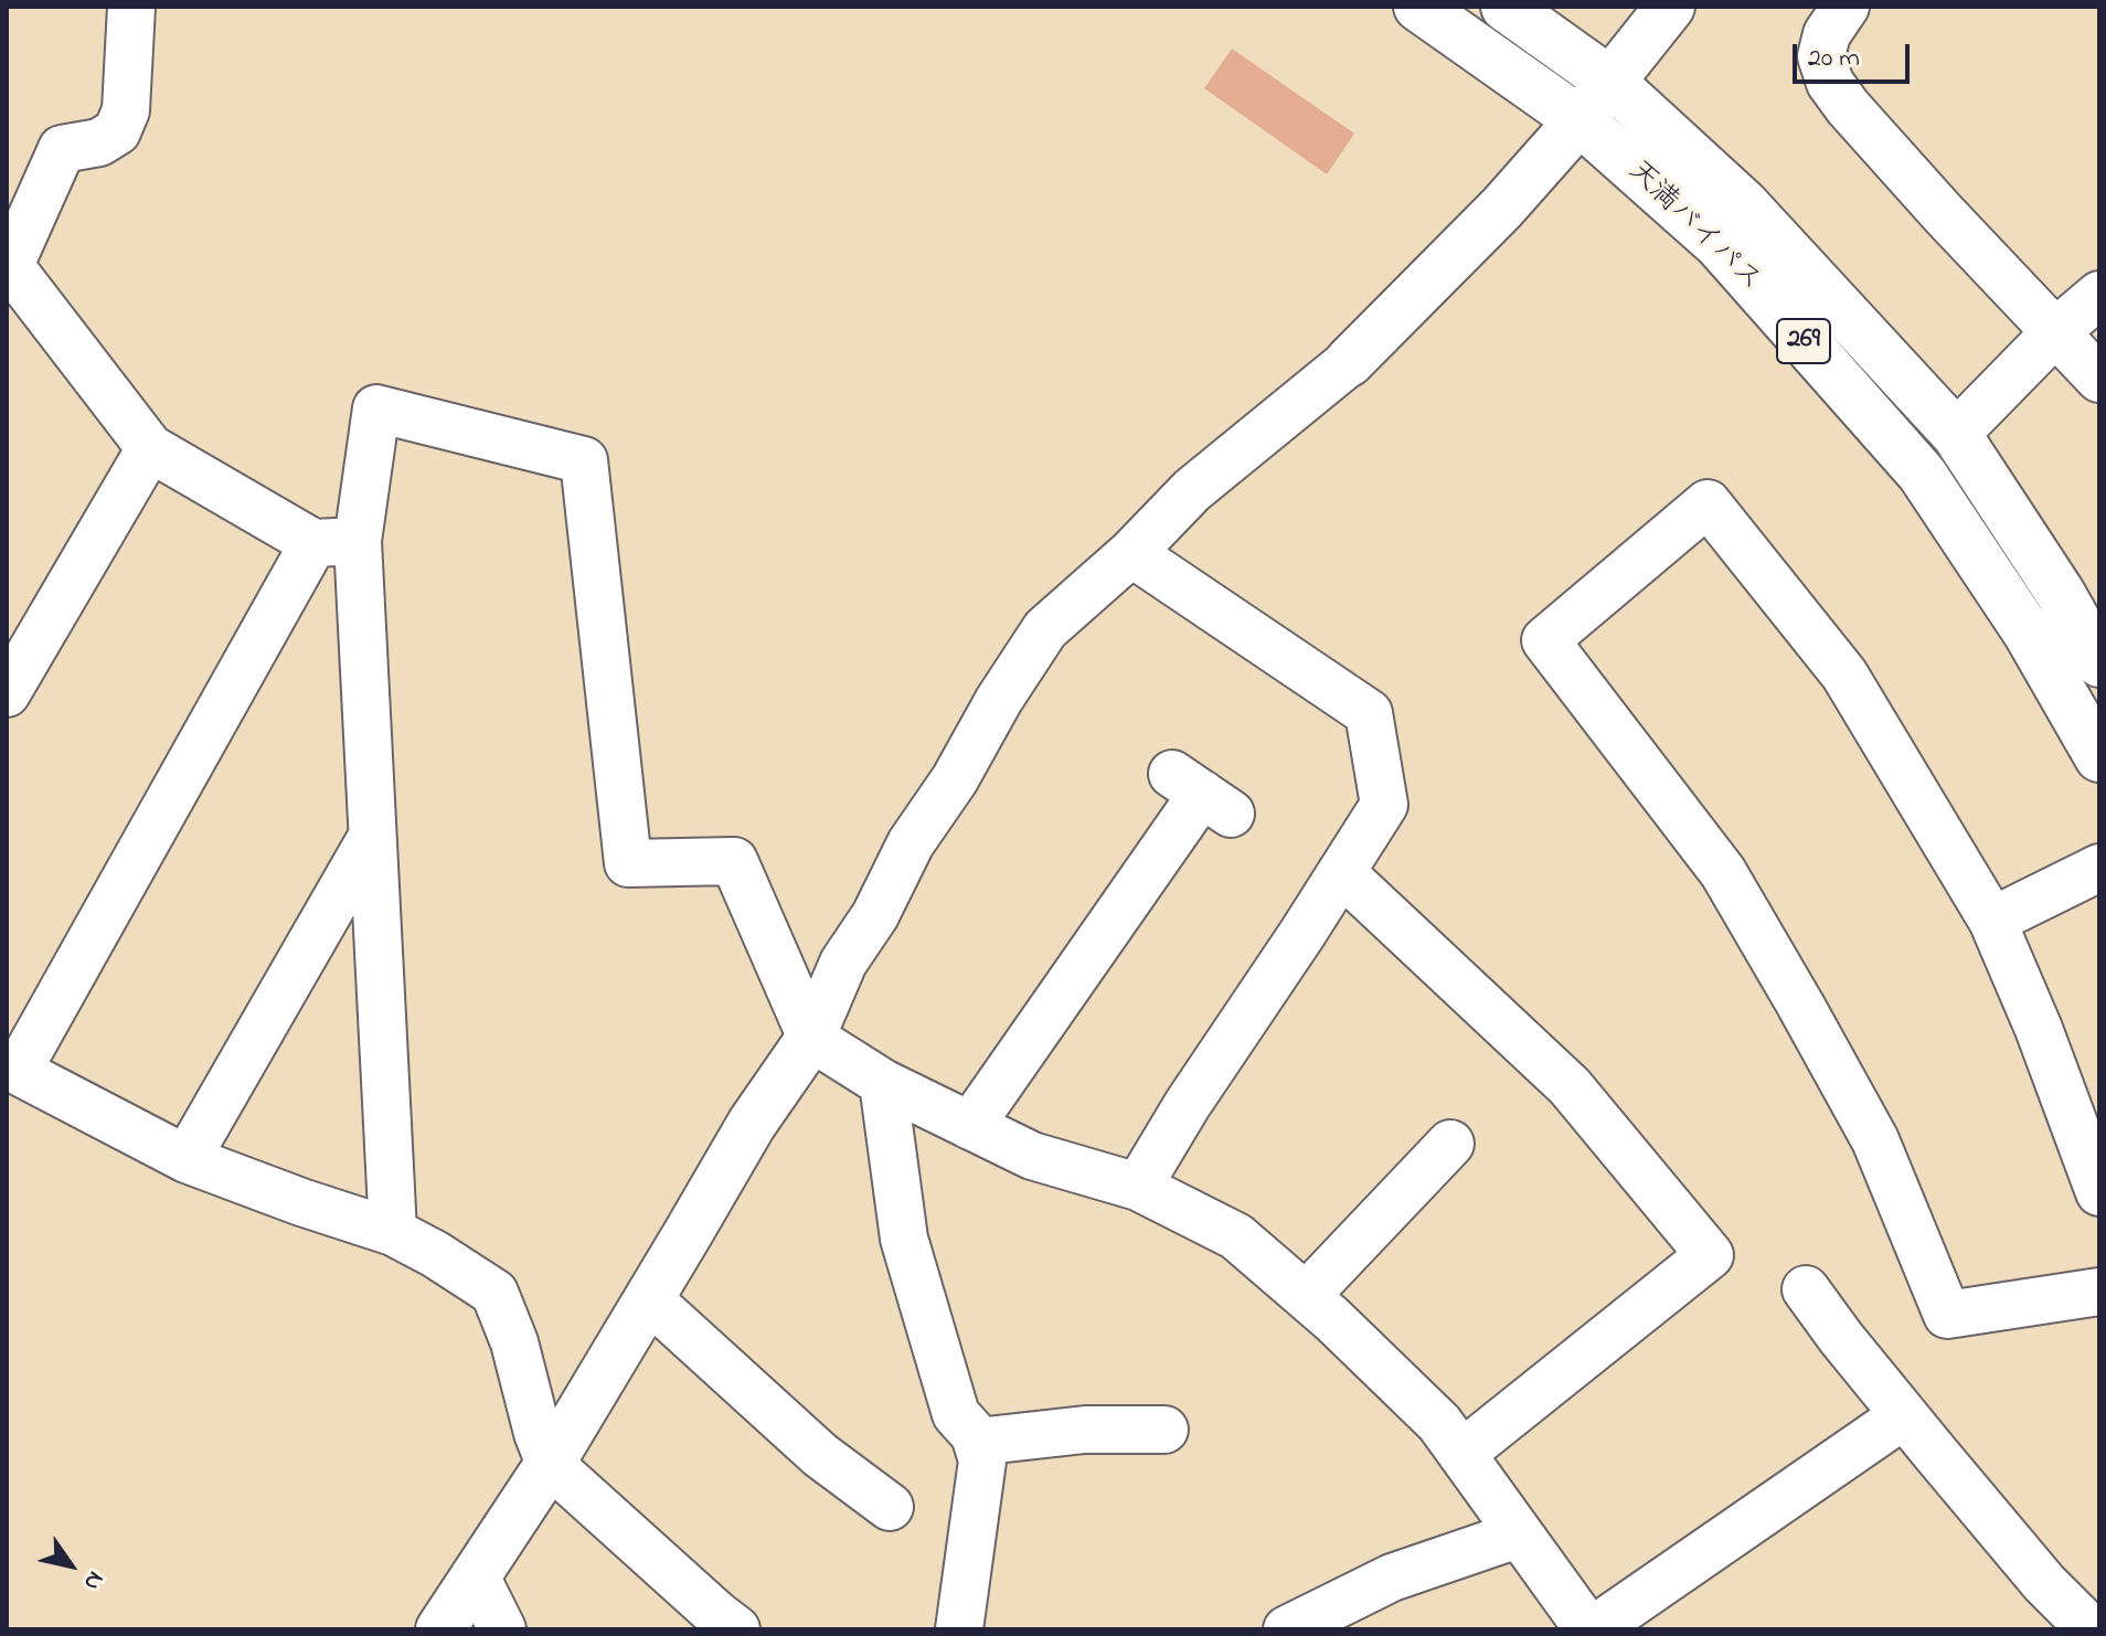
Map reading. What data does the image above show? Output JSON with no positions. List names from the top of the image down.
{
  "streets": {
    "main road": ["天満バイパス", "269"]
  },
  "scale_bar": "20 m",
  "north": "bottom right"
}
